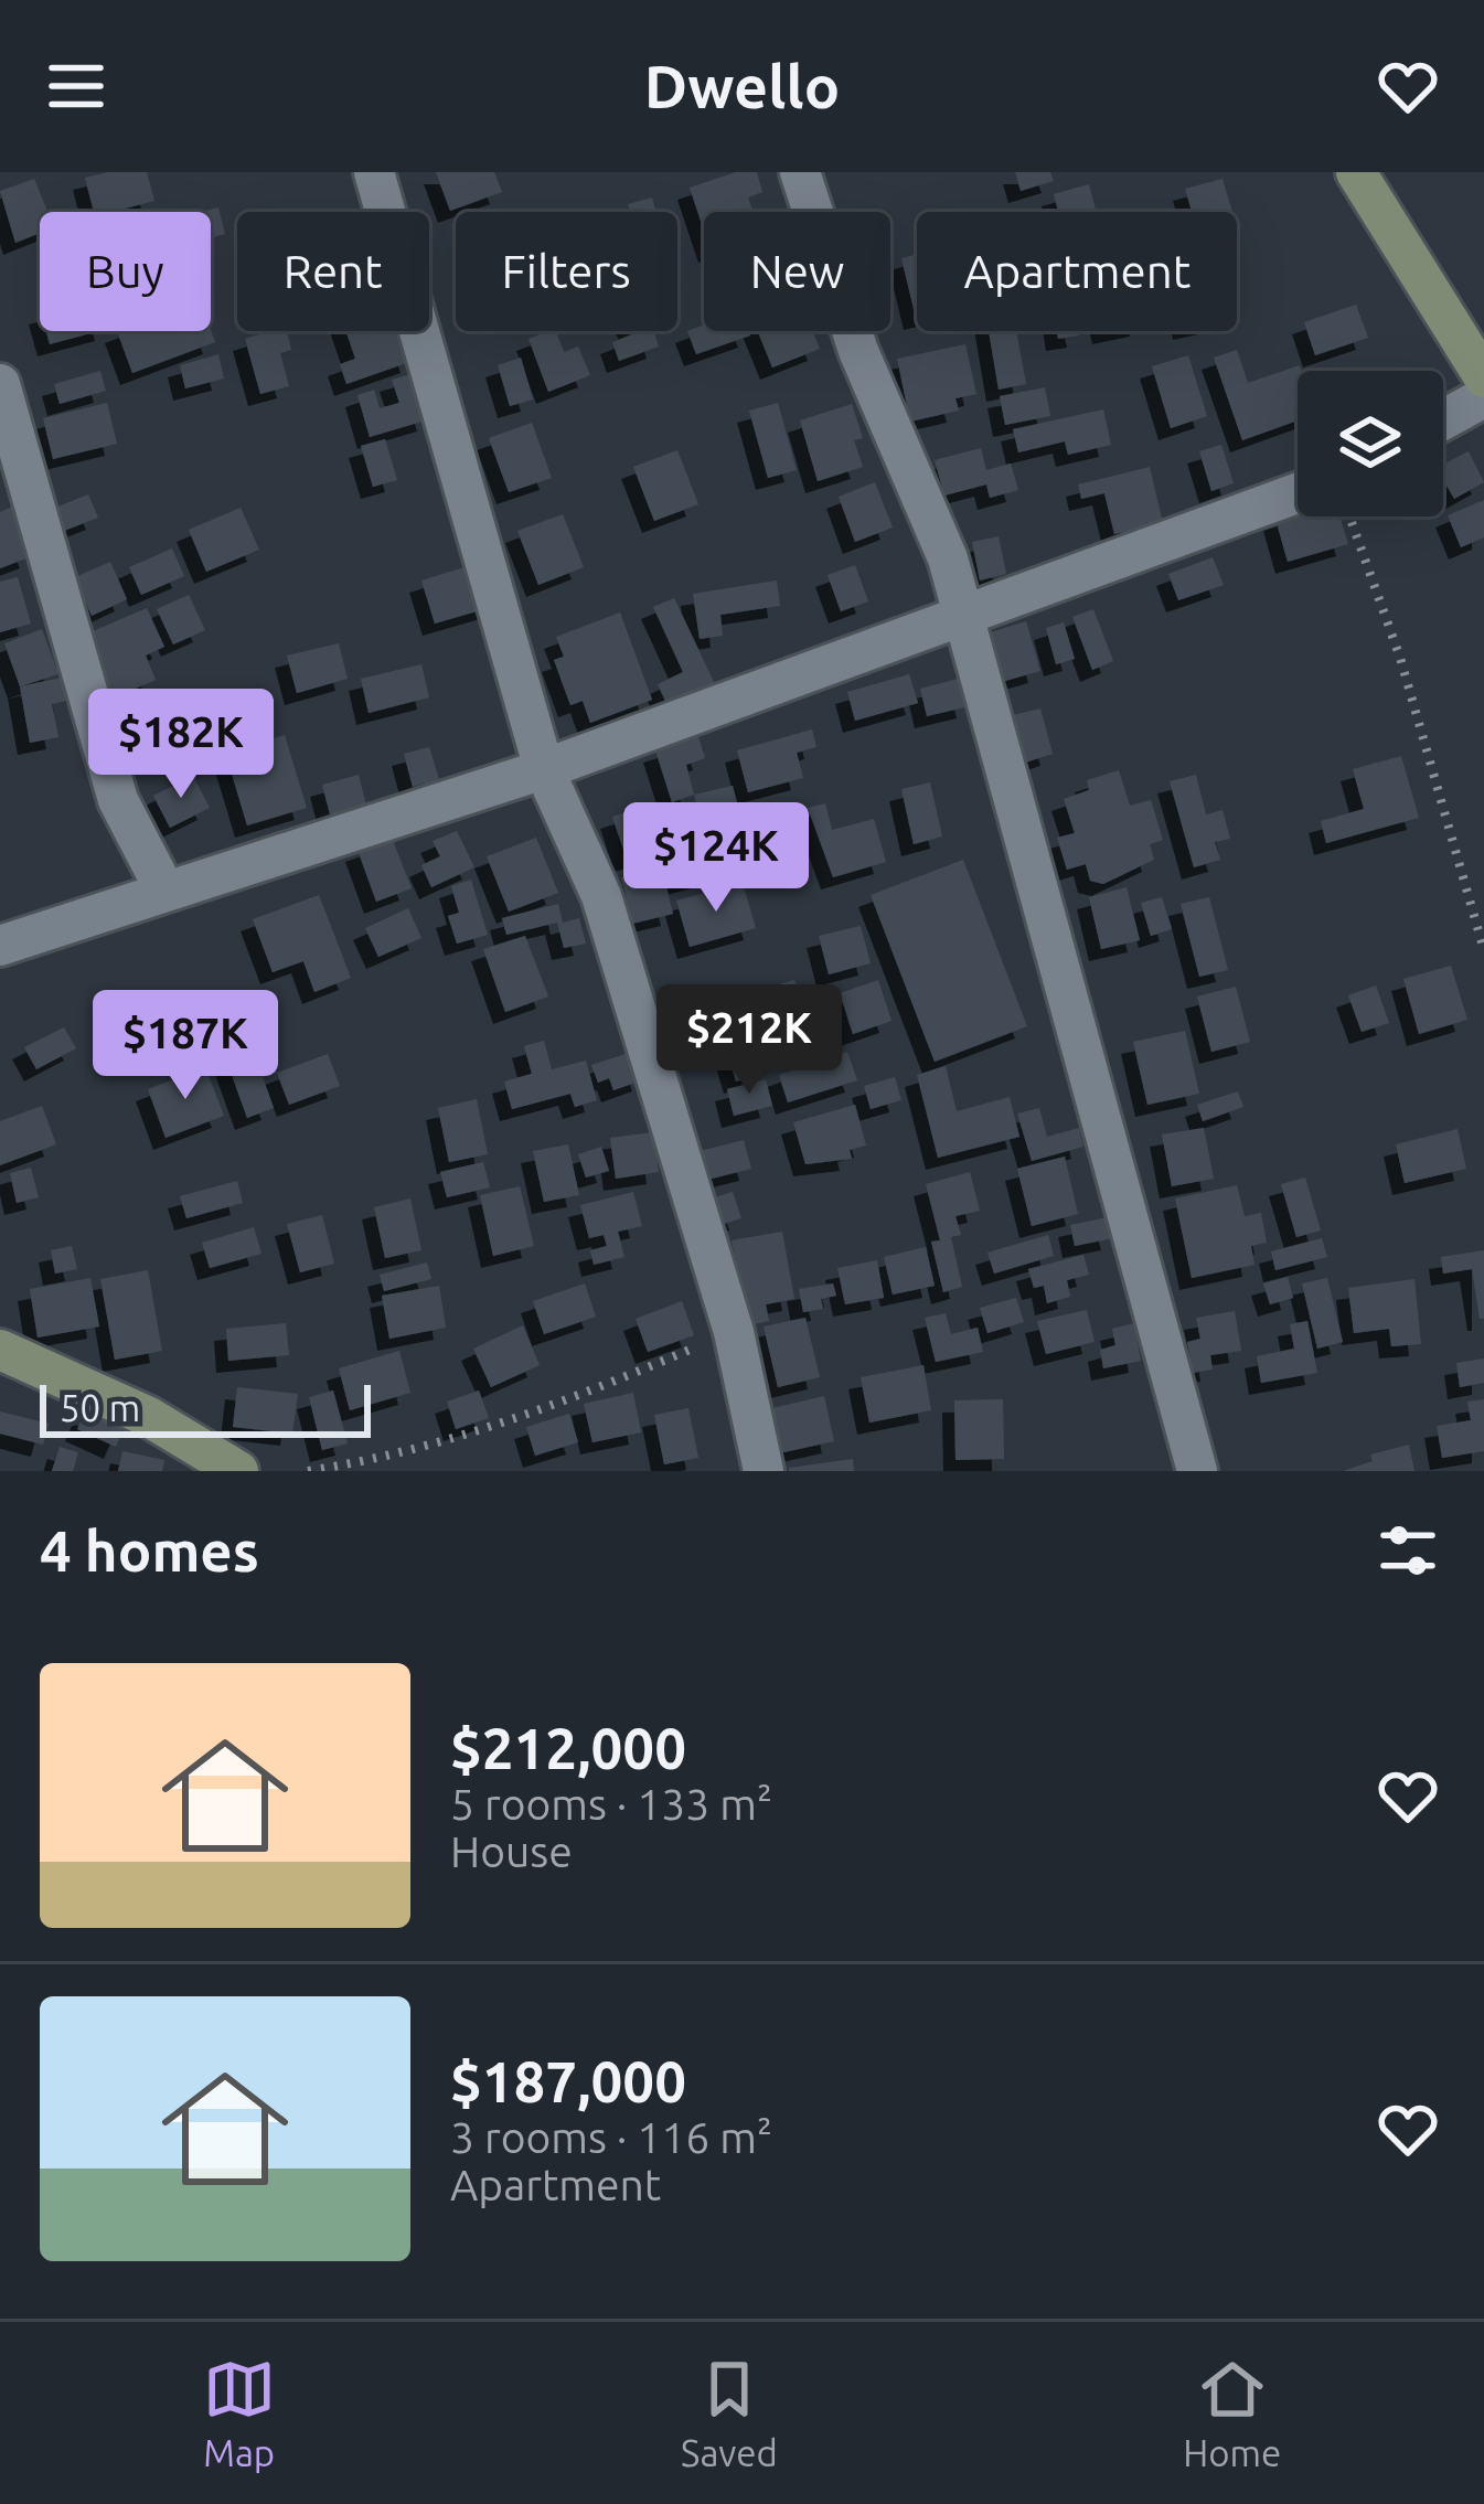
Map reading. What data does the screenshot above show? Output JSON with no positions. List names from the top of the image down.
{
  "scale_bar": "50 m",
  "page": {
    "header": "Dwello",
    "chip": [
      "Buy",
      "Rent",
      "Filters",
      "New",
      "Apartment"
    ],
    "price": [
      "$182K",
      "$124K",
      "$212K",
      "$187K"
    ],
    "scale": "50 m",
    "heading": "4 homes",
    "list": [
      {
        "name": "$212,000",
        "note": "5 rooms · 133 m² · House"
      },
      {
        "name": "$187,000",
        "note": "3 rooms · 116 m² · Apartment"
      }
    ],
    "tabs": ["Map", "Saved", "Home"]
  }
}
